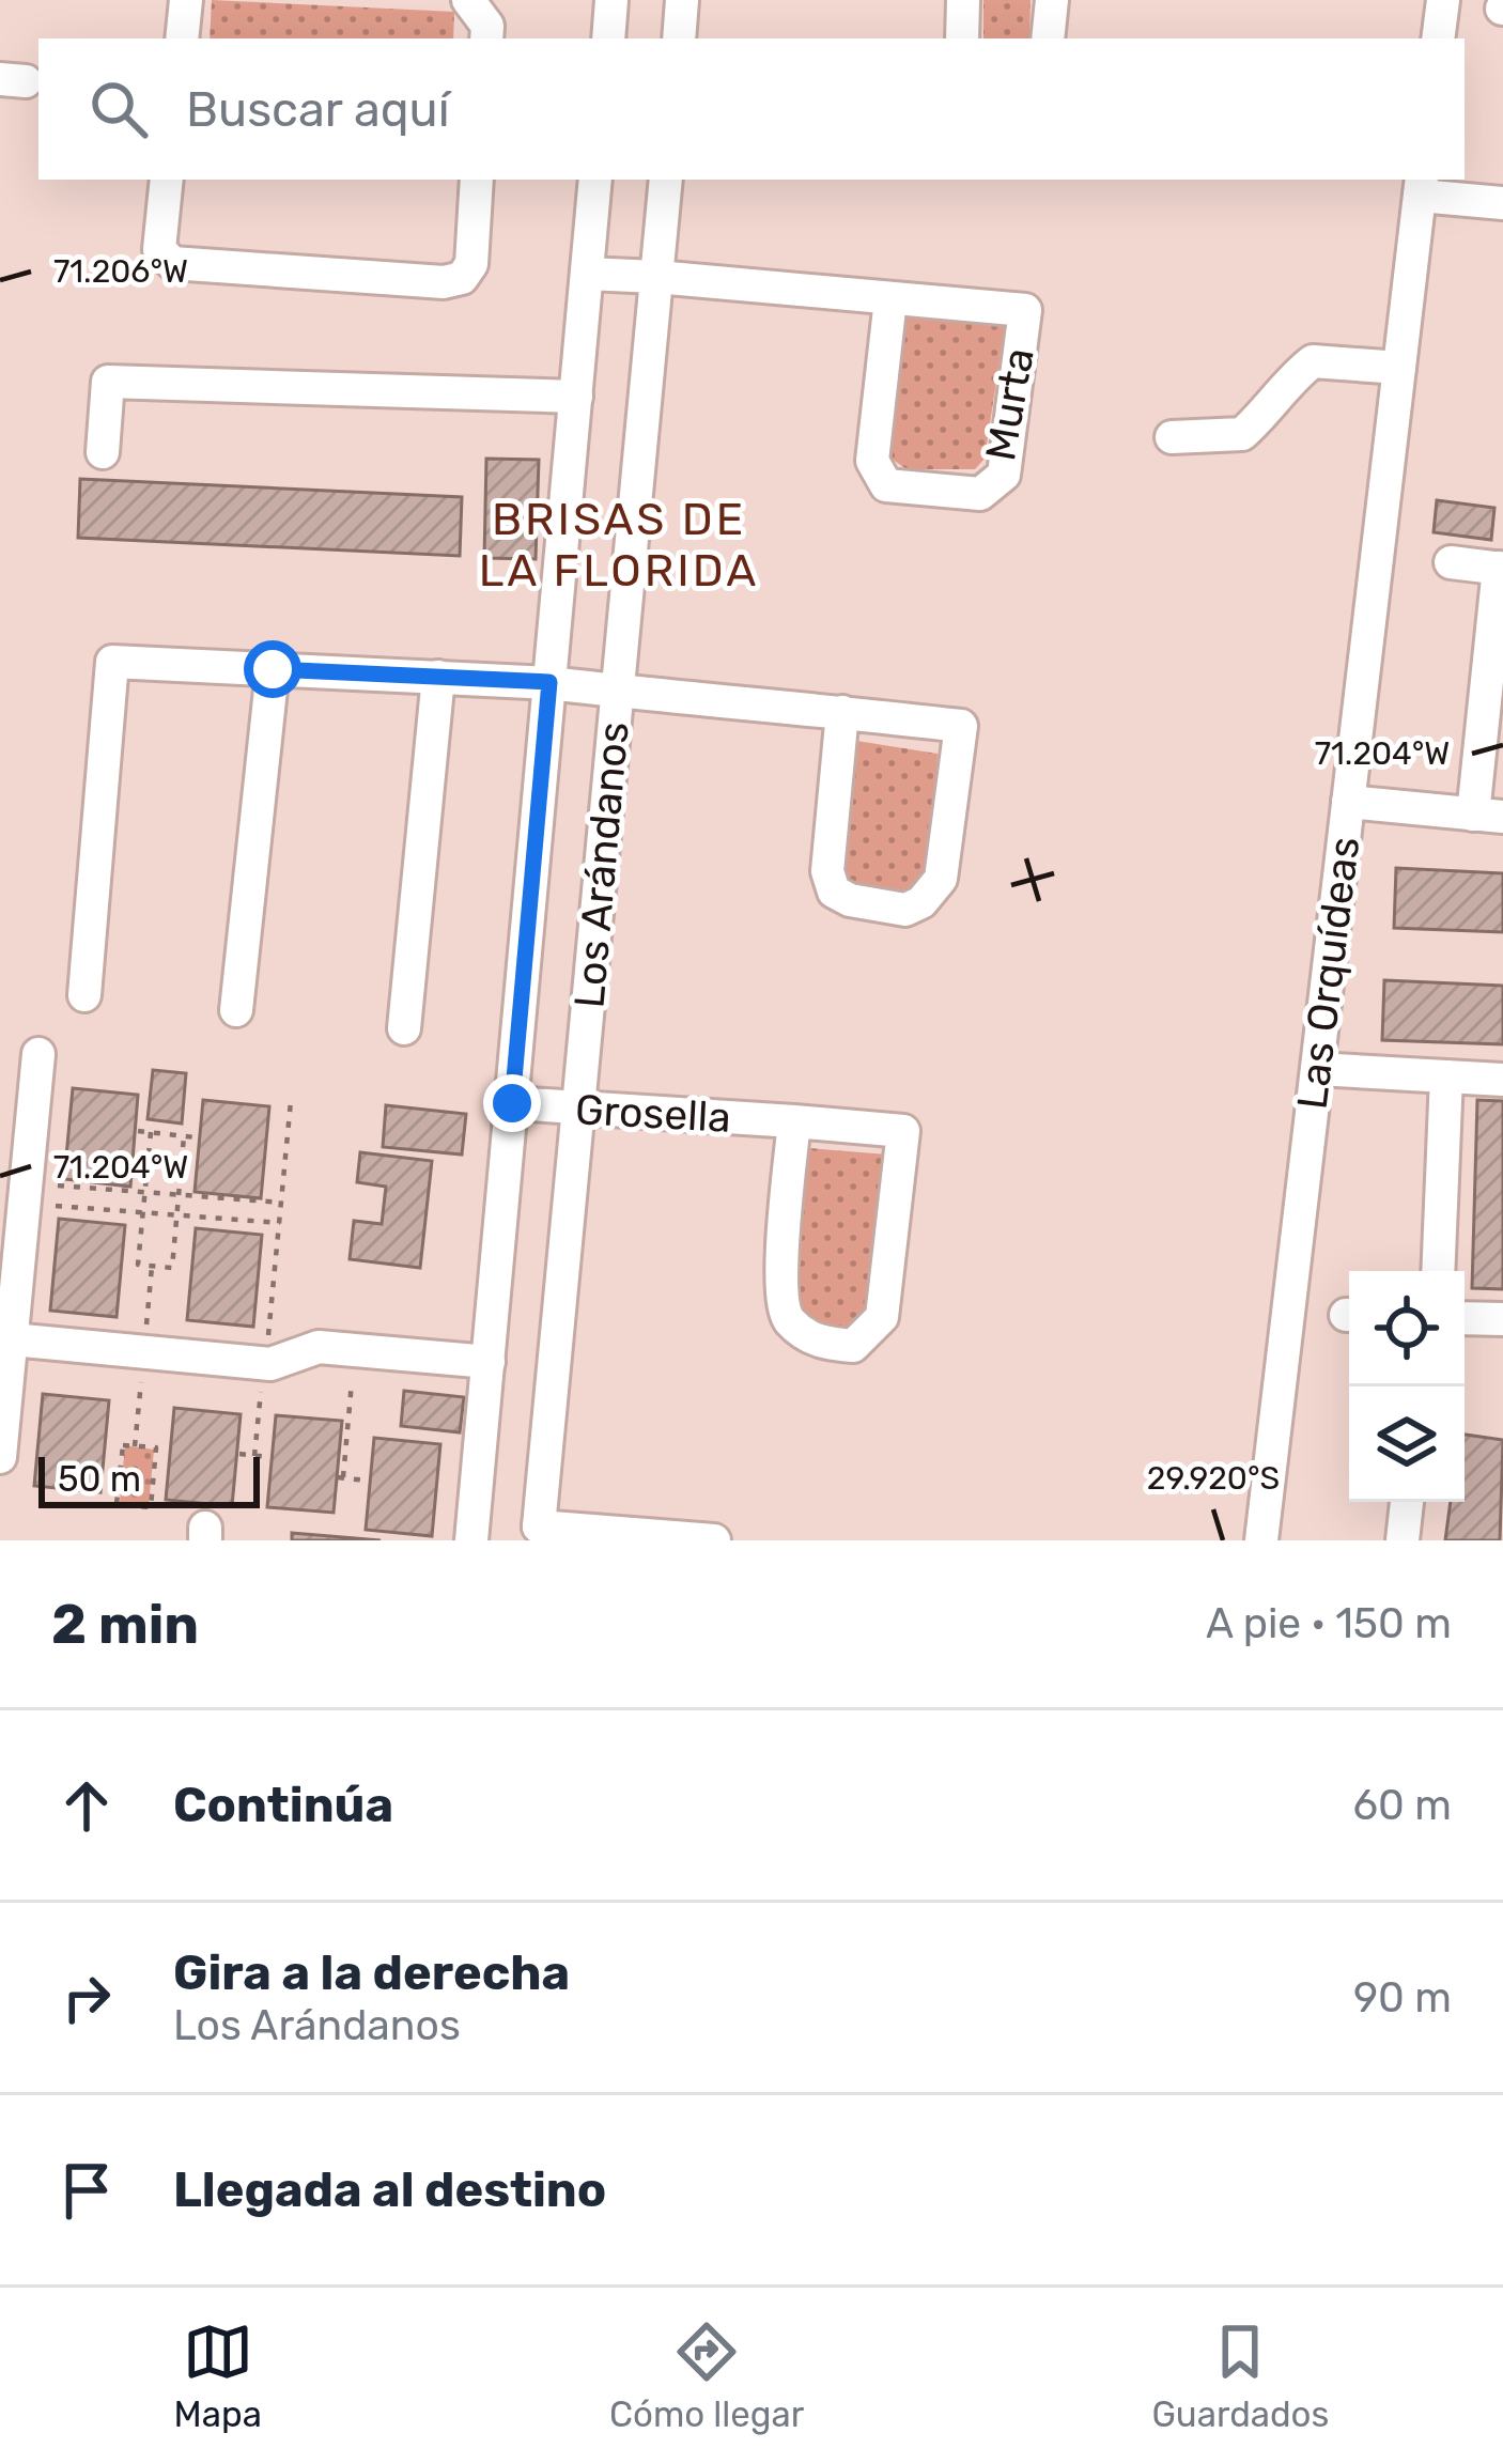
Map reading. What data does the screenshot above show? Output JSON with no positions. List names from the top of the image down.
{
  "streets": {
    "street": [
      "Murta",
      "Los Arándanos",
      "Las Orquídeas",
      "Grosella"
    ]
  },
  "crossings": [
    ["Murta", "Los Arándanos"],
    ["Los Arándanos", "Grosella"]
  ],
  "districts": ["BRISAS DE LA FLORIDA"],
  "scale_bar": "50 m",
  "page": {
    "search": "Buscar aquí",
    "scale": "50 m",
    "heading": ["2 min", "A pie · 150 m"],
    "list": [
      ["Continúa", "60 m"],
      ["Gira a la derecha", "Los Arándanos", "90 m"],
      "Llegada al destino"
    ],
    "nav": ["Mapa", "Cómo llegar", "Guardados"]
  },
  "coordinates": ["71.206°W", "71.204°W", "29.920°S"]
}
